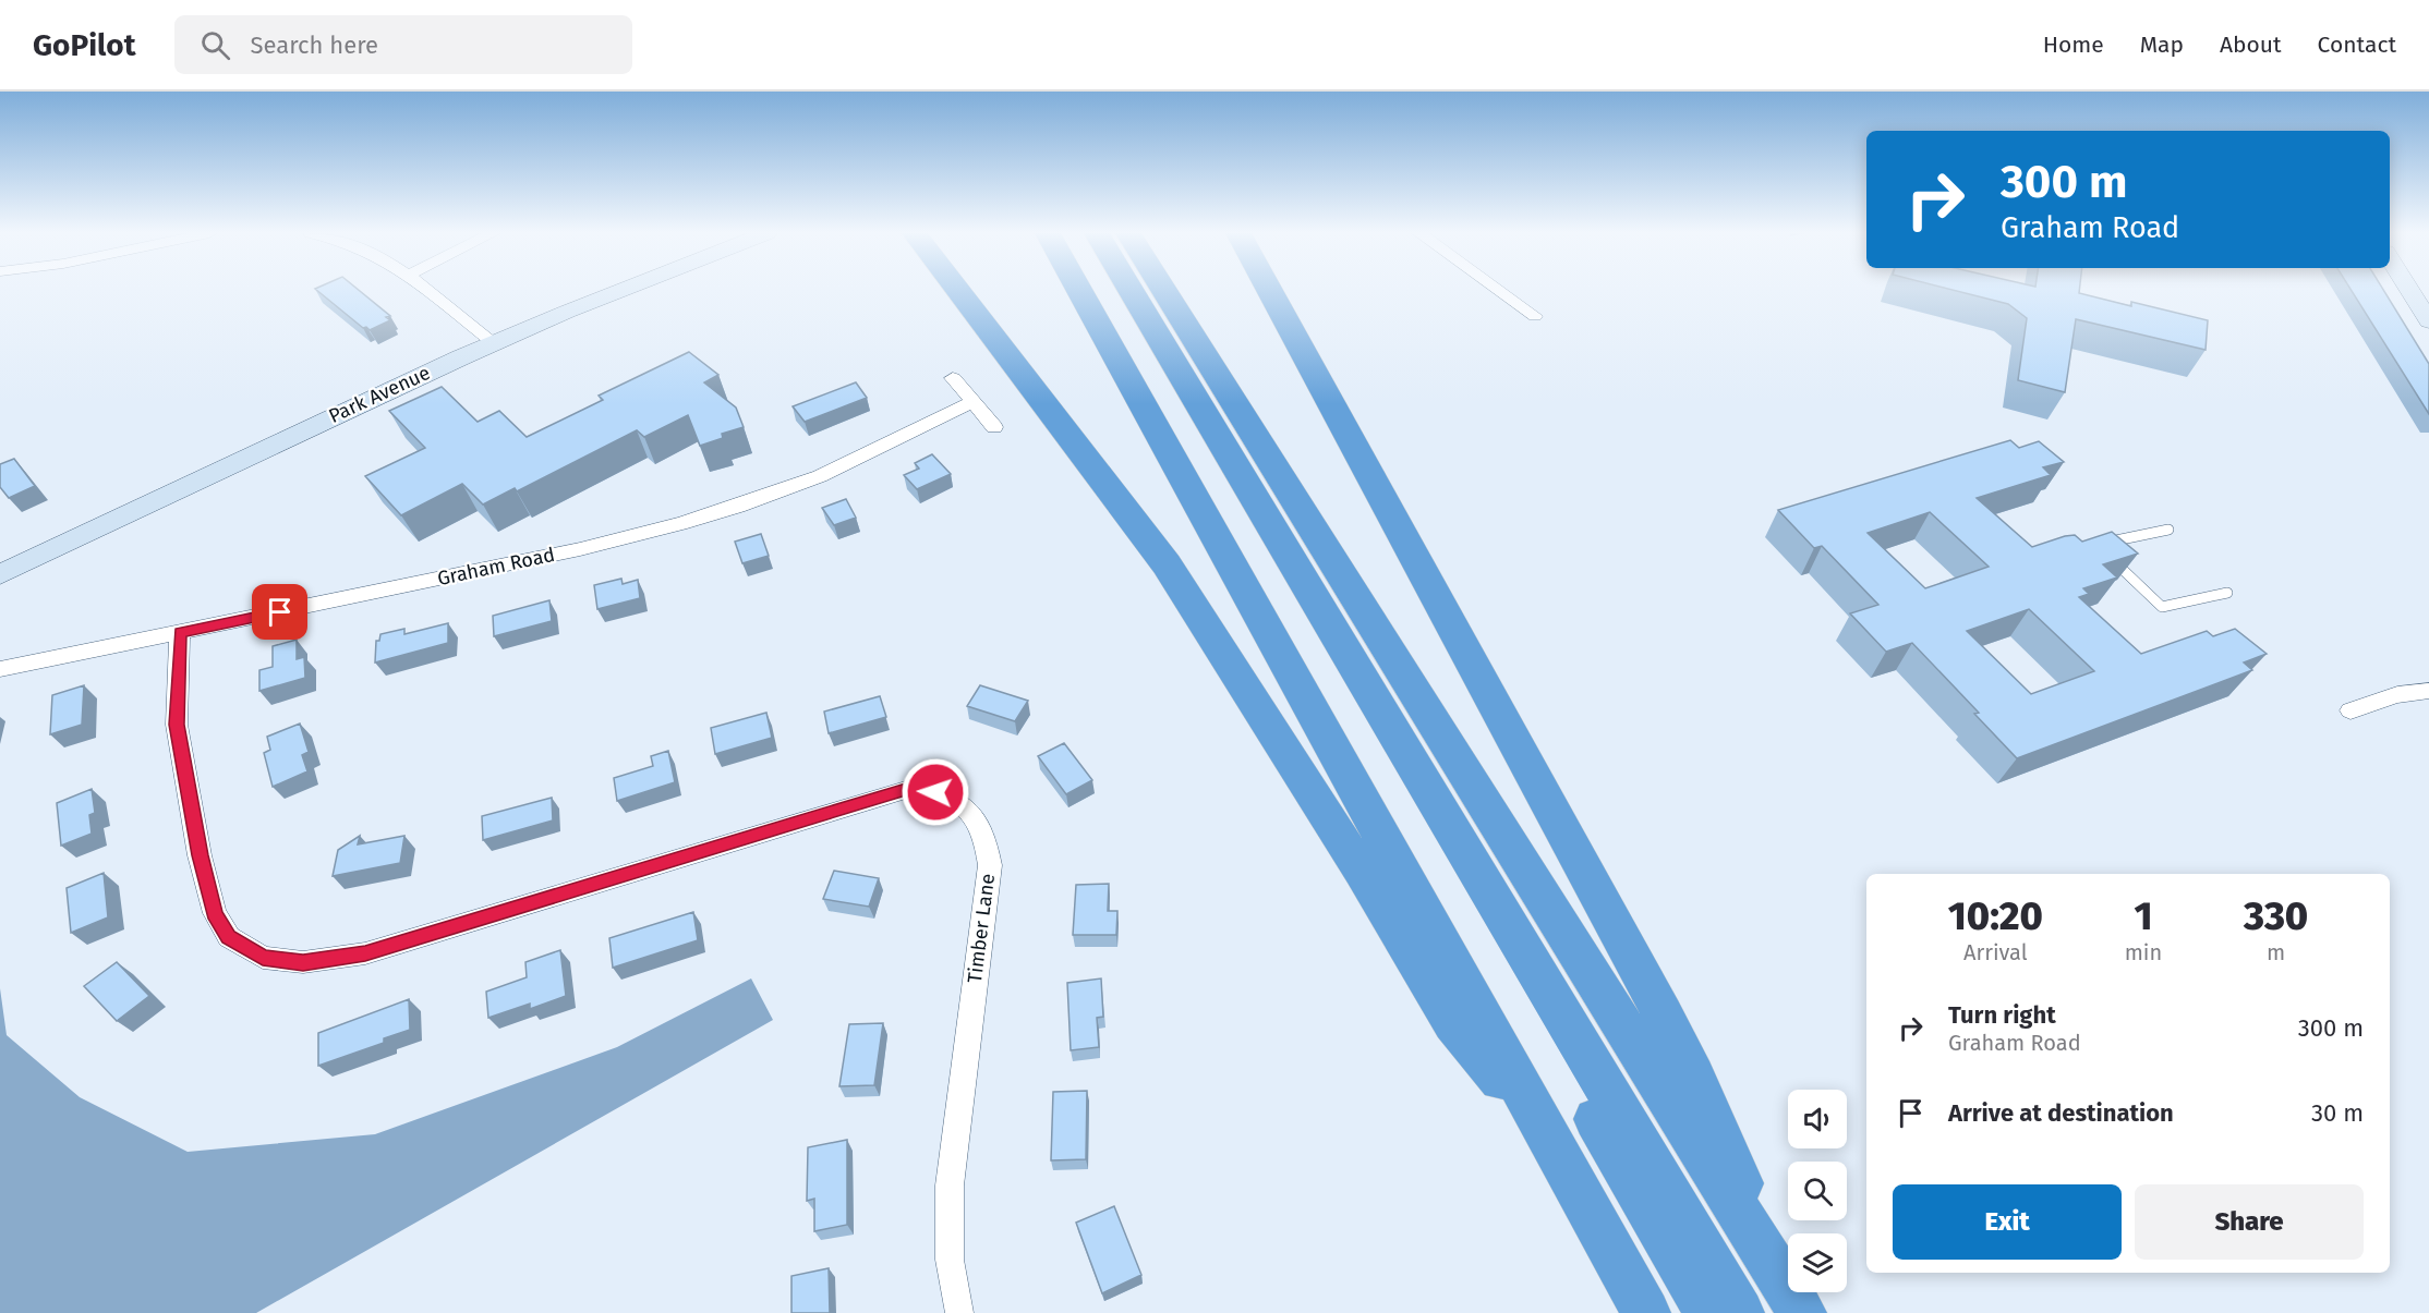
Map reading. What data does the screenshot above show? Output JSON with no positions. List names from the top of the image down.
{
  "streets": {
    "main road": ["Park Avenue"],
    "street": ["Graham Road", "Timber Lane"]
  },
  "crossings": [
    ["Graham Road", "Timber Lane"]
  ],
  "page": {
    "header": "GoPilot",
    "search": "Search here",
    "nav": [
      "Home",
      "Map",
      "About",
      "Contact"
    ],
    "turn": ["300 m", "Graham Road"],
    "eta": [
      "10:20",
      "Arrival",
      "1",
      "min",
      "330",
      "m"
    ],
    "list": [
      {
        "name": "Turn right",
        "note": "Graham Road",
        "value": "300 m"
      },
      {
        "name": "Arrive at destination",
        "value": "30 m"
      }
    ],
    "buttons": ["Exit", "Share"]
  }
}
